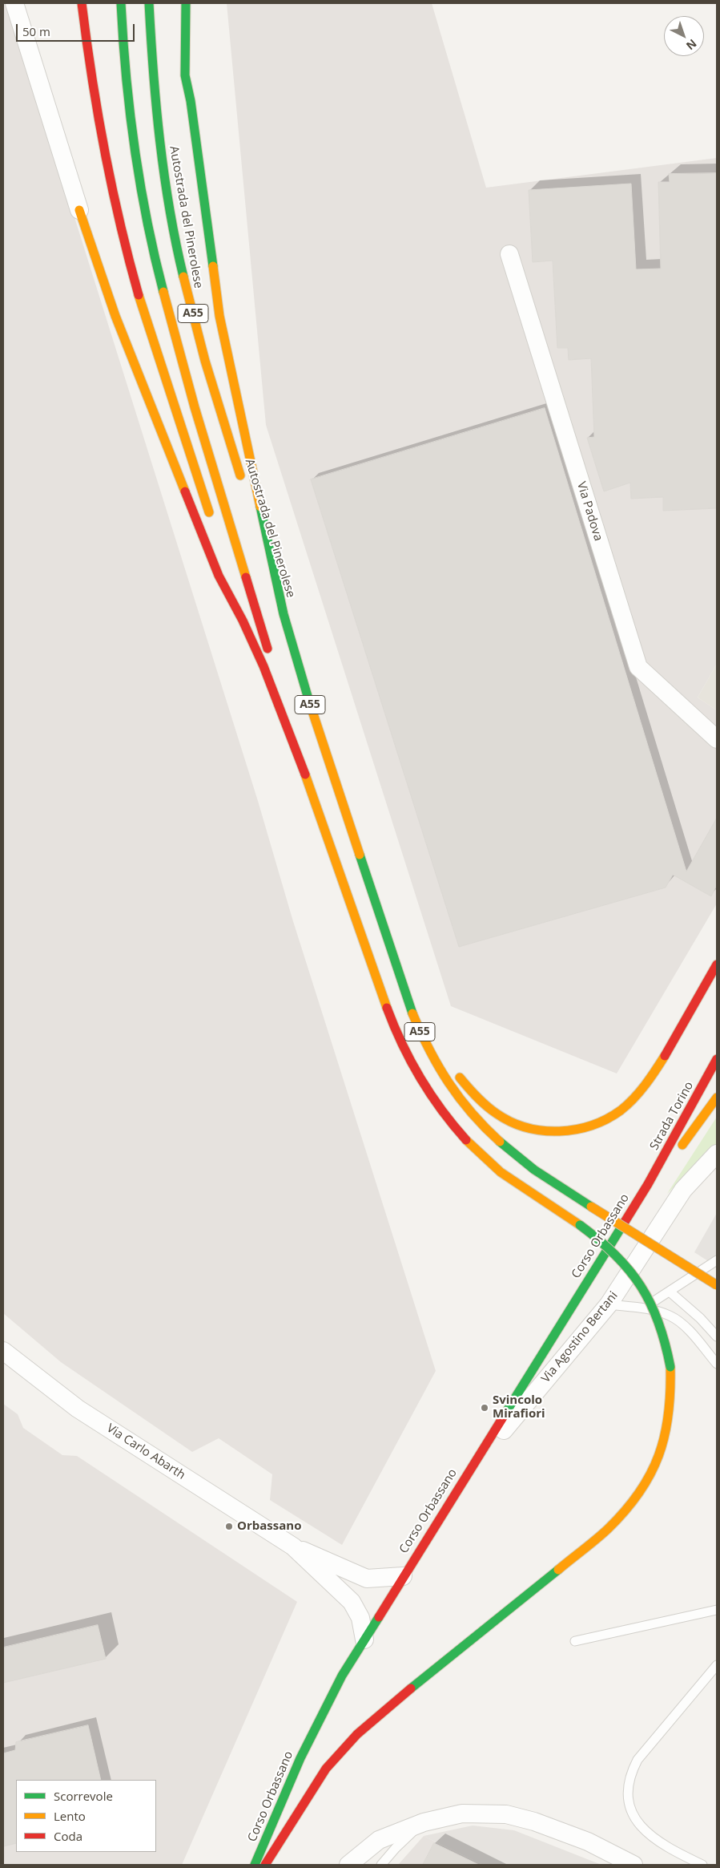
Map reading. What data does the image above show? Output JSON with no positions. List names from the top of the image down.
{
  "streets": {
    "main road": [
      "Autostrada del Pinerolese",
      "A55",
      "Strada Torino",
      "Corso Orbassano"
    ],
    "street": ["Via Padova", "Via Agostino Bertani", "Via Carlo Abarth"]
  },
  "crossings": [
    ["Autostrada del Pinerolese", "A55"],
    ["Strada Torino", "Corso Orbassano"],
    ["Corso Orbassano", "Via Agostino Bertani"],
    ["Corso Orbassano", "Via Carlo Abarth"]
  ],
  "places": ["Svincolo Mirafiori", "Orbassano"],
  "legend": ["Scorrevole", "Lento", "Coda"],
  "scale_bar": "50 m",
  "north": "bottom right"
}
